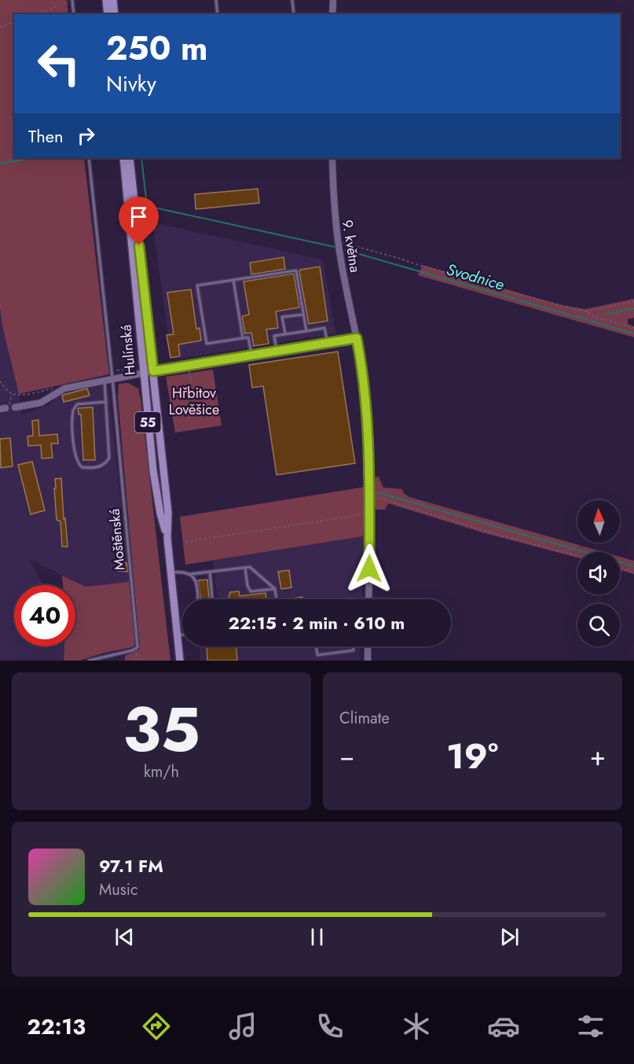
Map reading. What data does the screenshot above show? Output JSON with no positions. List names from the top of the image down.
{
  "streets": {
    "main road": ["Hulínská", "55"],
    "street": ["9. května"],
    "lane": ["Moštěnská"]
  },
  "water": ["Svodnice"],
  "parks": ["Hřbitov Lověšice"],
  "north": "top",
  "page": {
    "turn": ["250 m", "Nivky"],
    "then": "Then",
    "limit": "40",
    "trip": "22:15 · 2 min · 610 m",
    "tile": [
      ["35", "km/h"],
      "Climate"
    ],
    "heat": ["−", "19°", "+"],
    "song": ["97.1 FM", "Music"],
    "tabs": "22:13"
  }
}
